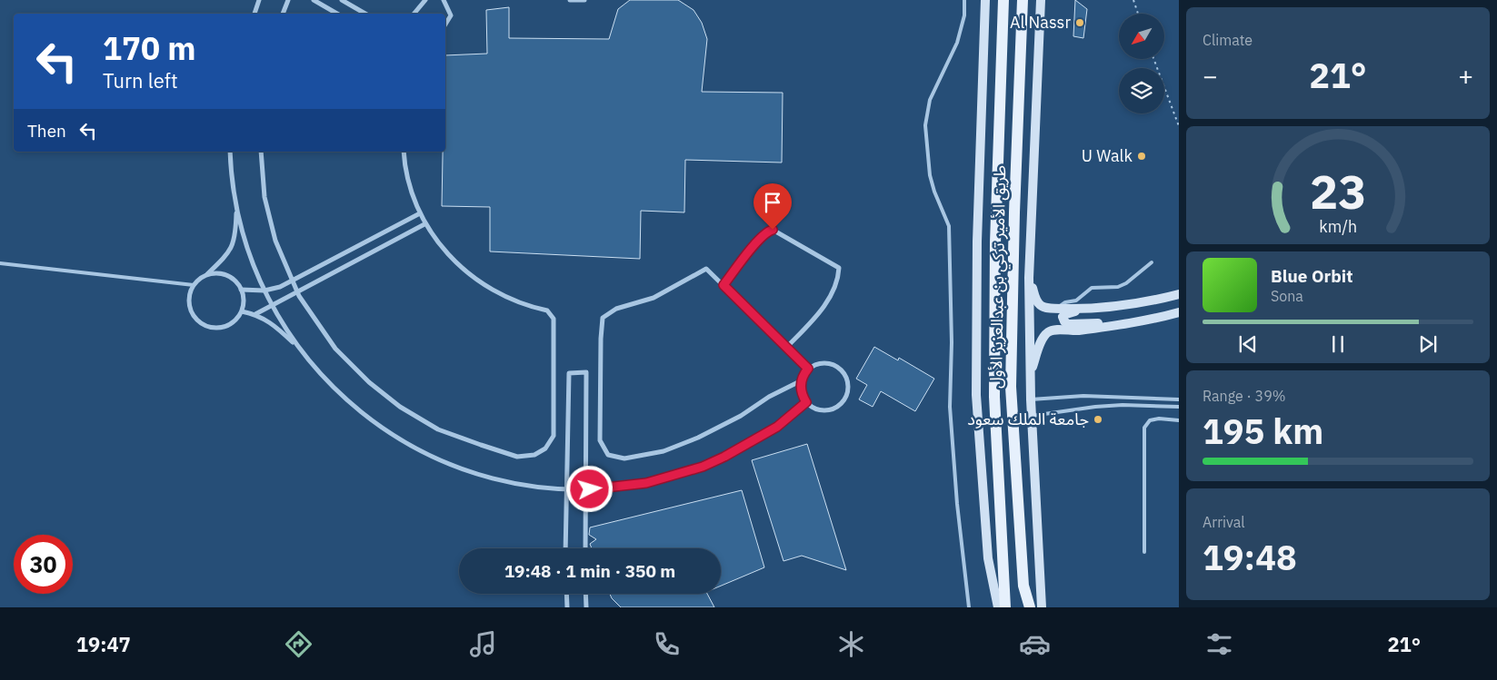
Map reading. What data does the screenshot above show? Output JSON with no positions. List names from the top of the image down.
{
  "streets": {
    "main road": ["طريق الأمير تركي بن عبدالعزيز الأول"]
  },
  "places": ["Al Nassr", "U Walk", "جامعة الملك سعود"],
  "north": "bottom left",
  "page": {
    "tile": [
      "Climate",
      ["Range · 39%", "195 km"],
      ["Arrival", "19:48"]
    ],
    "turn": ["170 m", "Turn left"],
    "heat": ["−", "21°", "+"],
    "then": "Then",
    "song": ["Blue Orbit", "Sona"],
    "limit": "30",
    "trip": "19:48 · 1 min · 350 m",
    "tabs": ["19:47", "21°"],
    "gauge": ["23", "km/h"]
  }
}
